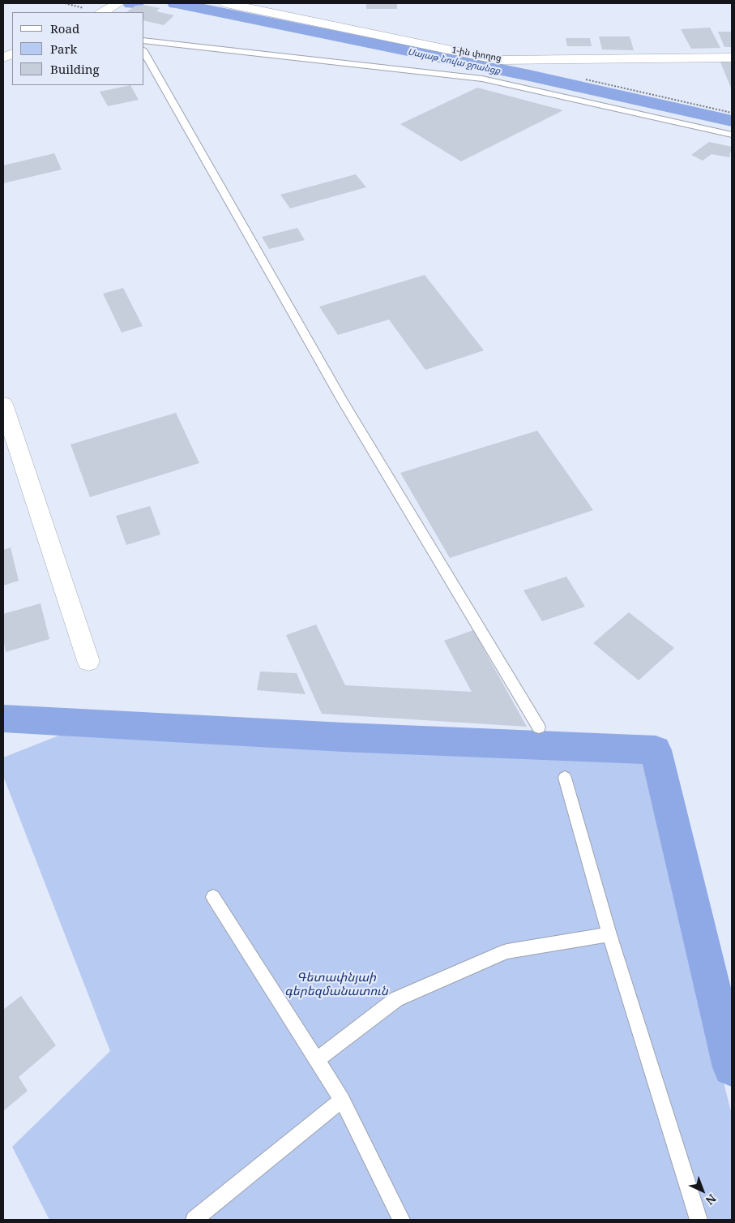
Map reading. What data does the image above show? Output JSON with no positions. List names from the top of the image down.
{
  "streets": {
    "street": ["1-ին փողոց"]
  },
  "water": ["Սայաթ Նովա ջրանցք"],
  "parks": ["Գետափնյաի գերեզմանատուն"],
  "legend": ["Road", "Park", "Building"],
  "north": "bottom right"
}
